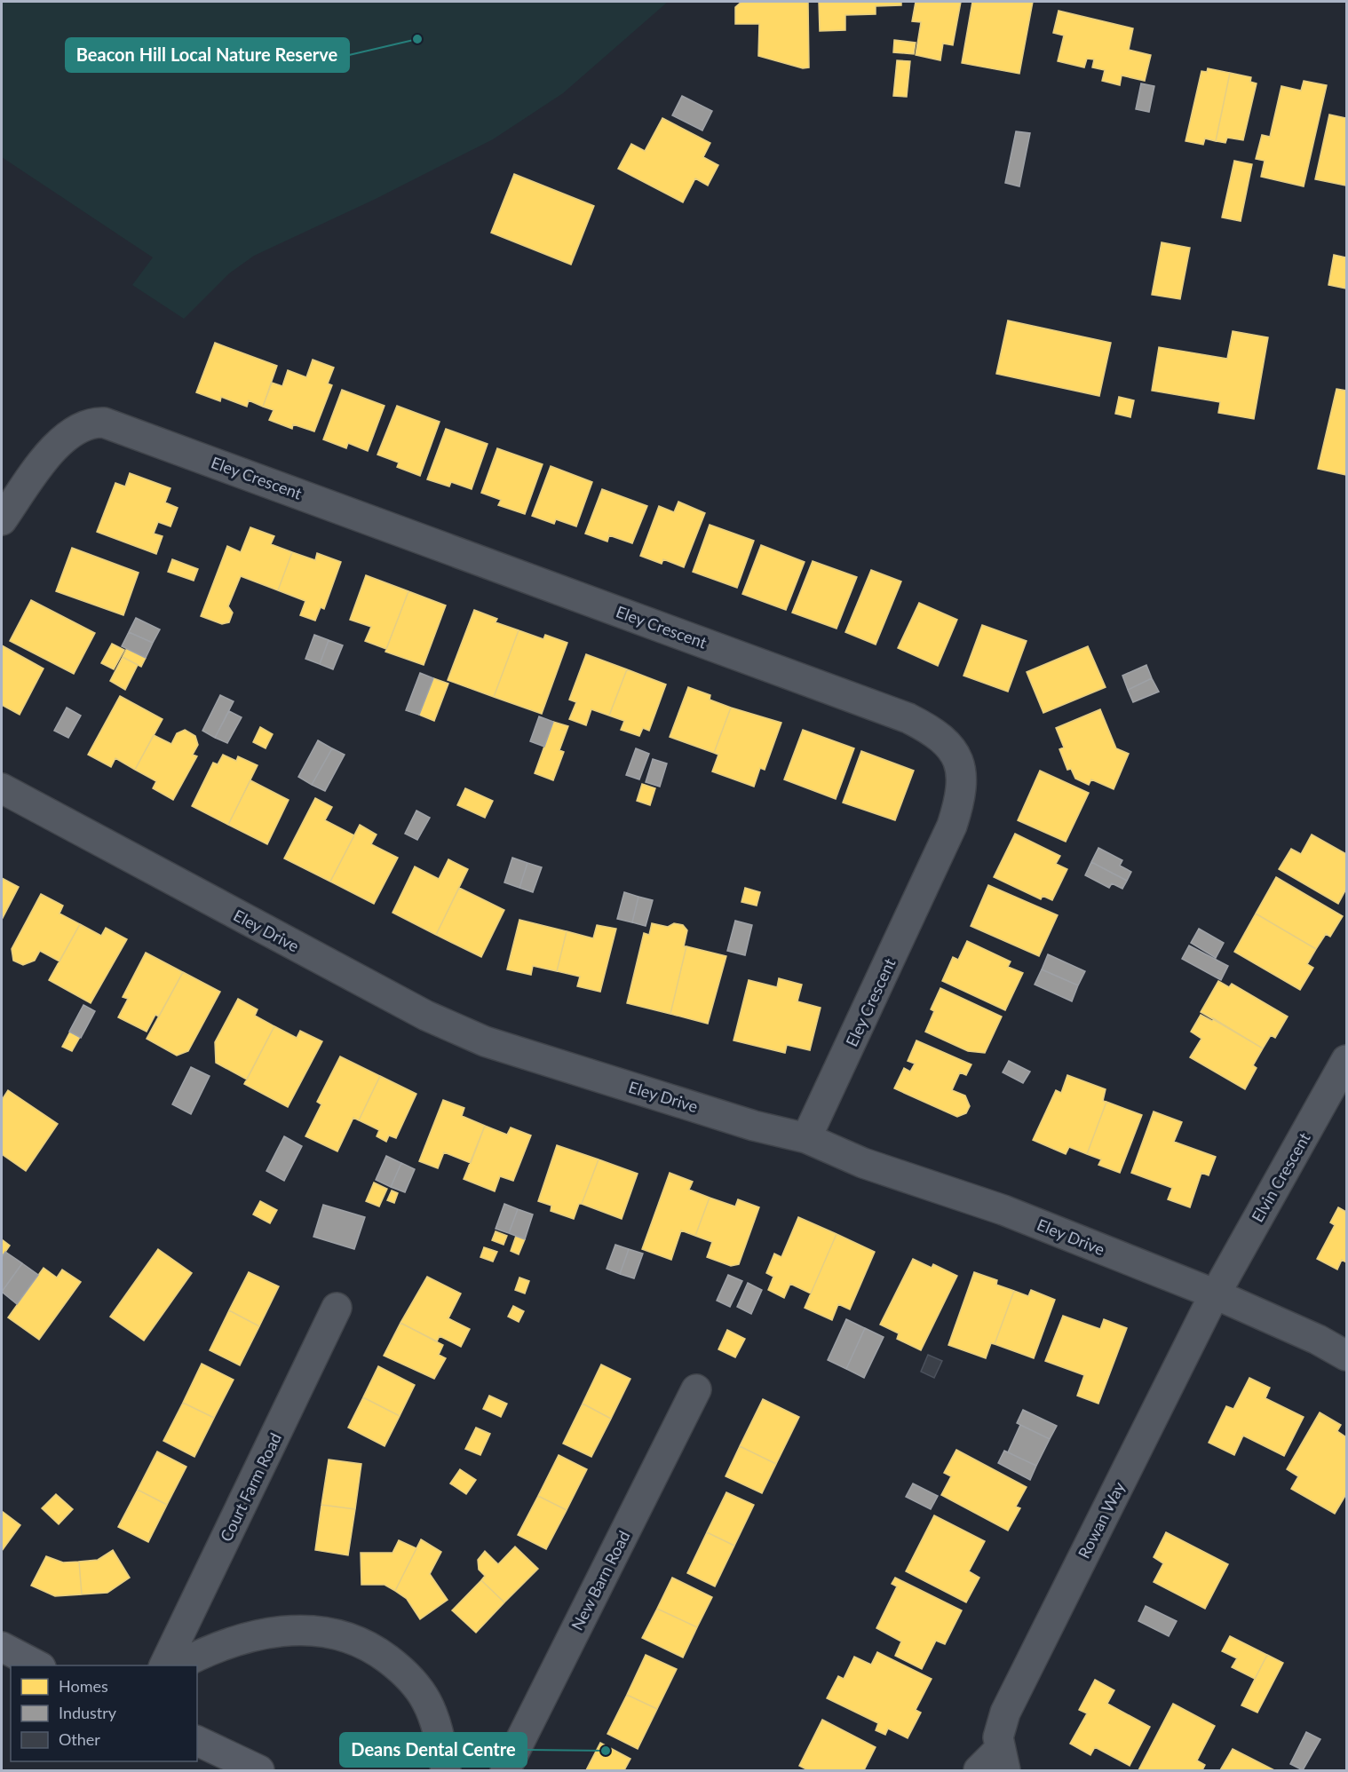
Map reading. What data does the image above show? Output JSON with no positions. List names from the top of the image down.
{
  "streets": {
    "street": [
      "Eley Crescent",
      "Eley Drive",
      "Elvin Crescent",
      "Court Farm Road",
      "Rowan Way",
      "New Barn Road"
    ]
  },
  "crossings": [
    ["Eley Crescent", "Eley Drive"],
    ["Eley Drive", "Elvin Crescent"],
    ["Eley Drive", "Rowan Way"],
    ["Elvin Crescent", "Rowan Way"]
  ],
  "places": ["Beacon Hill Local Nature Reserve", "Deans Dental Centre"],
  "legend": ["Homes", "Industry", "Other"]
}
